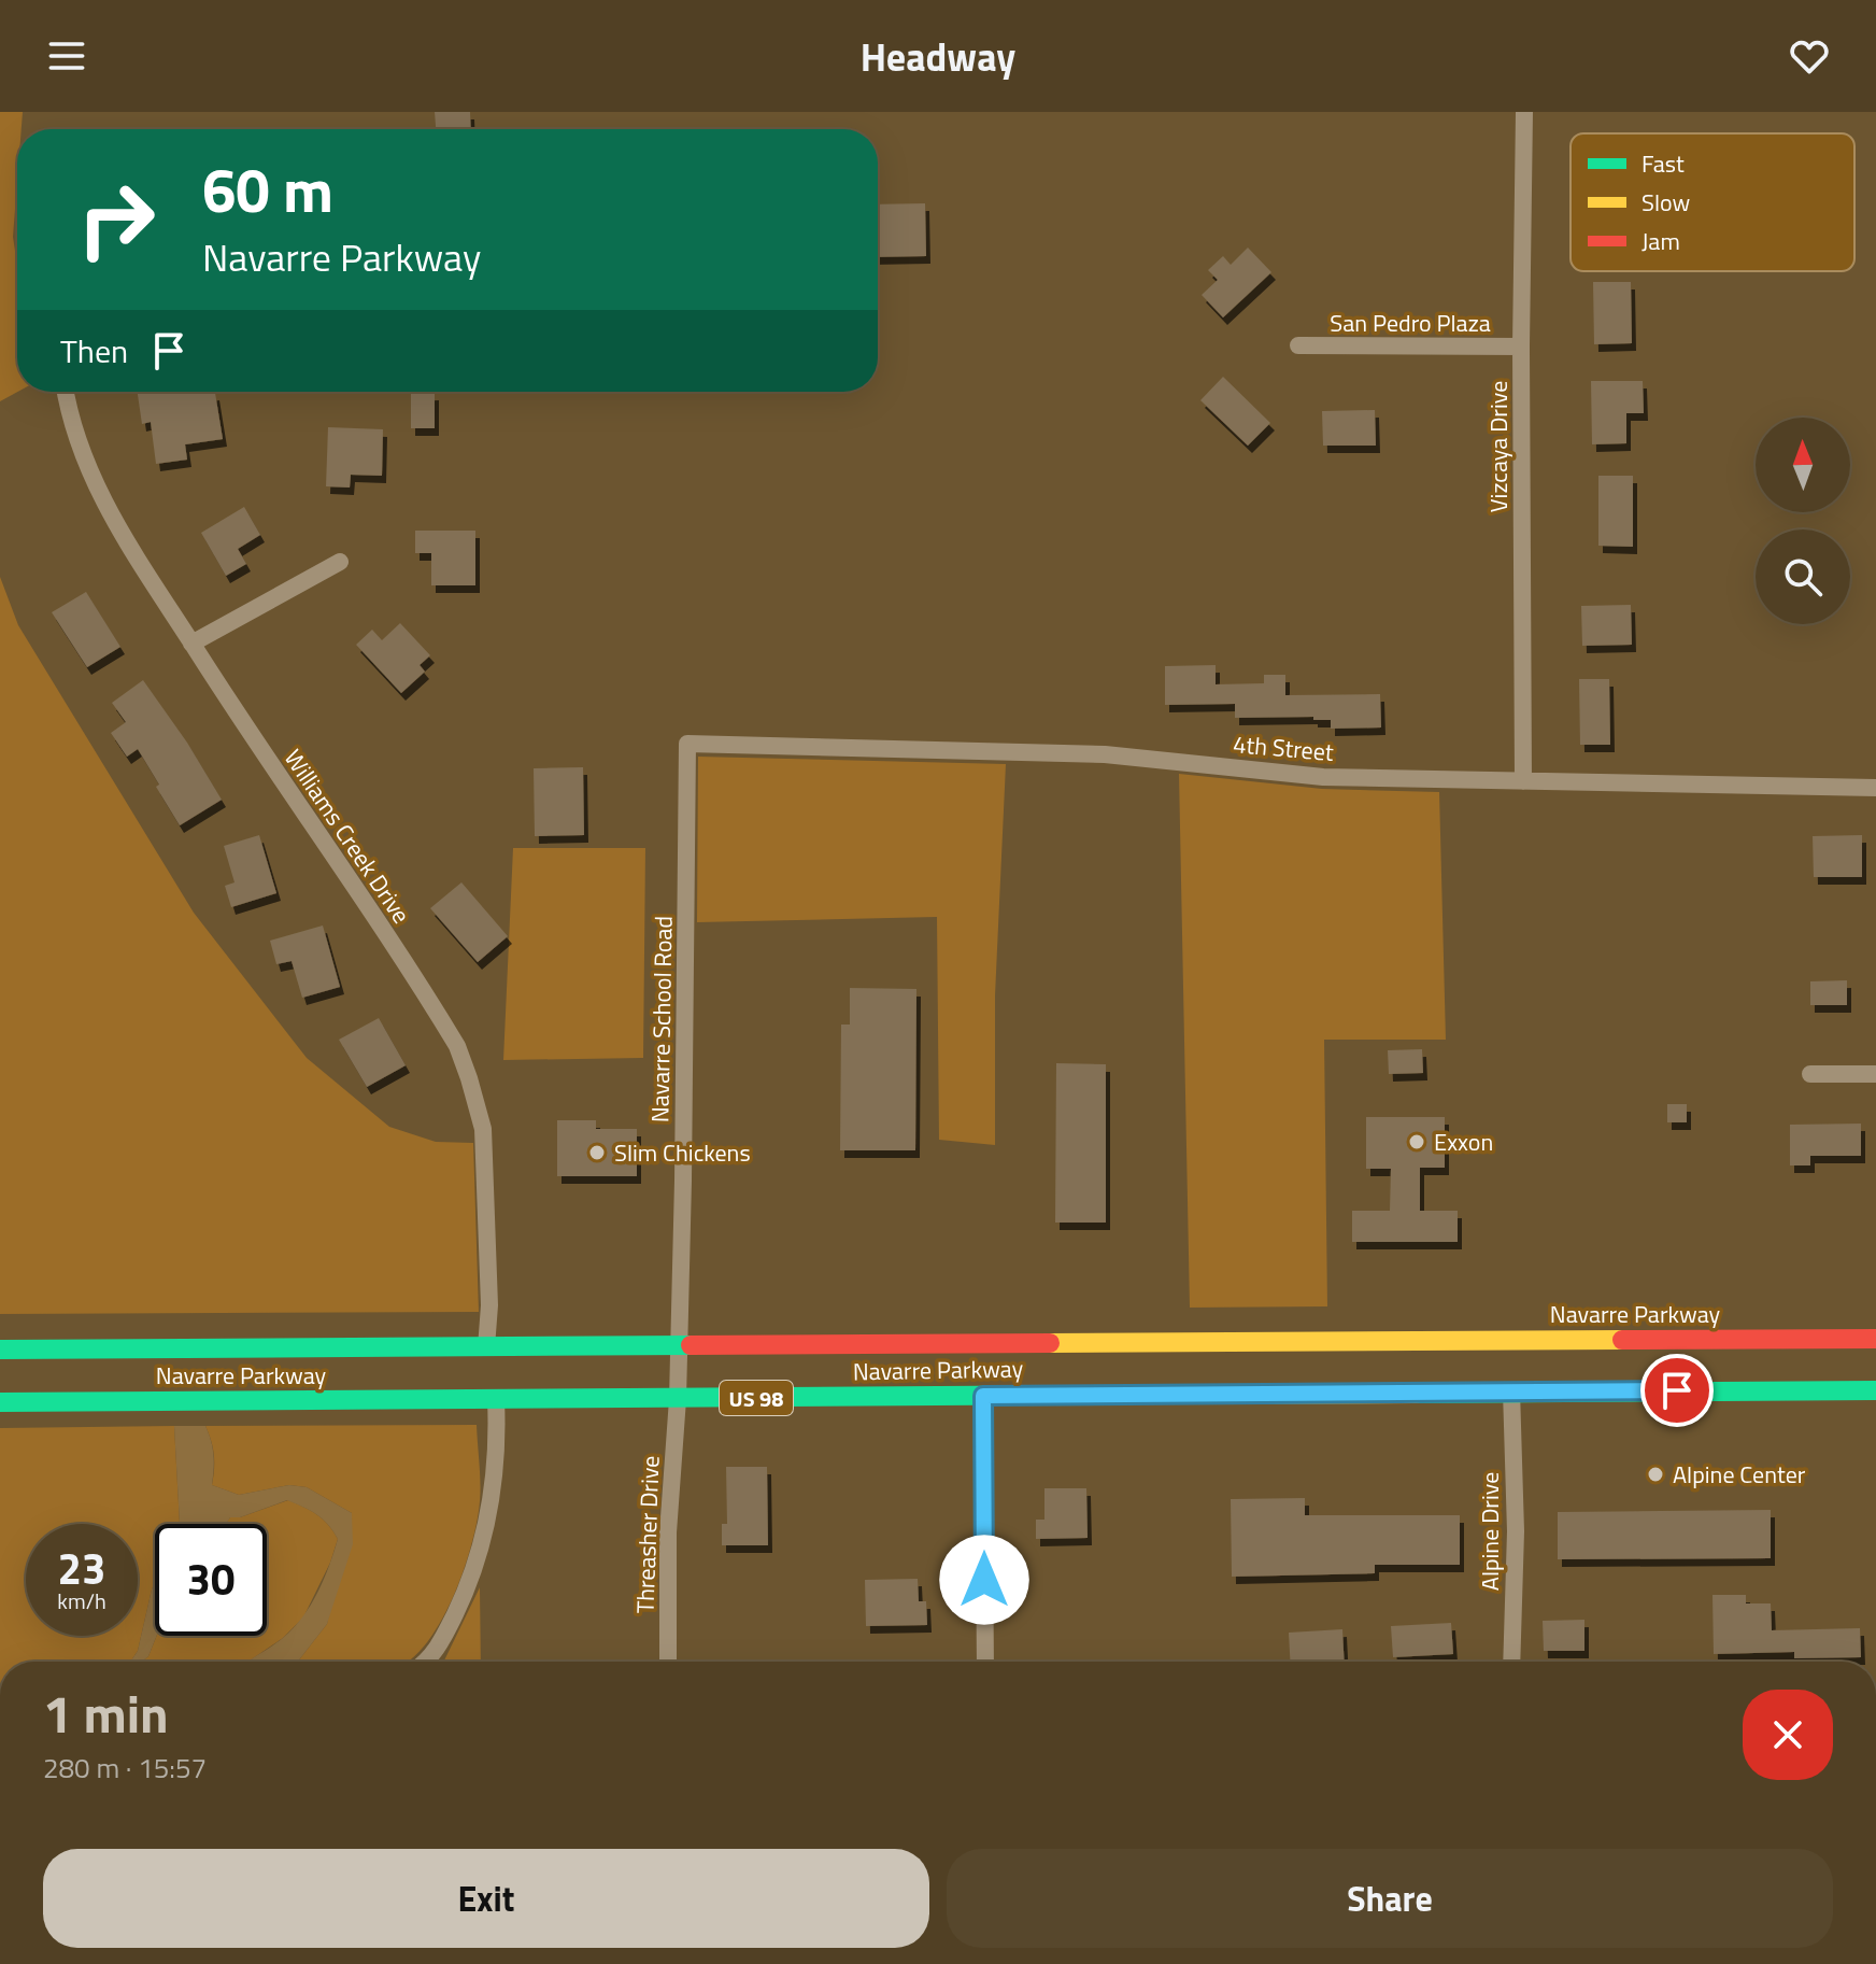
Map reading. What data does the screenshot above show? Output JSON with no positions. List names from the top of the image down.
{
  "streets": {
    "highway": ["Navarre Parkway", "US 98"],
    "street": [
      "San Pedro Plaza",
      "Vizcaya Drive",
      "4th Street",
      "Williams Creek Drive",
      "Navarre School Road",
      "Alpine Drive",
      "Threasher Drive"
    ]
  },
  "crossings": [
    ["San Pedro Plaza", "Vizcaya Drive"],
    ["Vizcaya Drive", "4th Street"],
    ["4th Street", "Navarre School Road"],
    ["Williams Creek Drive", "Navarre Parkway"],
    ["Navarre School Road", "Navarre Parkway"],
    ["Navarre School Road", "Threasher Drive"],
    ["Navarre Parkway", "Alpine Drive"],
    ["Navarre Parkway", "Threasher Drive"]
  ],
  "places": ["Exxon", "Slim Chickens", "Alpine Center"],
  "legend": ["Fast", "Slow", "Jam"],
  "north": "top",
  "page": {
    "header": "Headway",
    "turn": ["60 m", "Navarre Parkway"],
    "then": "Then",
    "speed": "23 km/h",
    "limit": "30",
    "heading": ["1 min", "280 m · 15:57"],
    "buttons": ["Exit", "Share"]
  }
}
